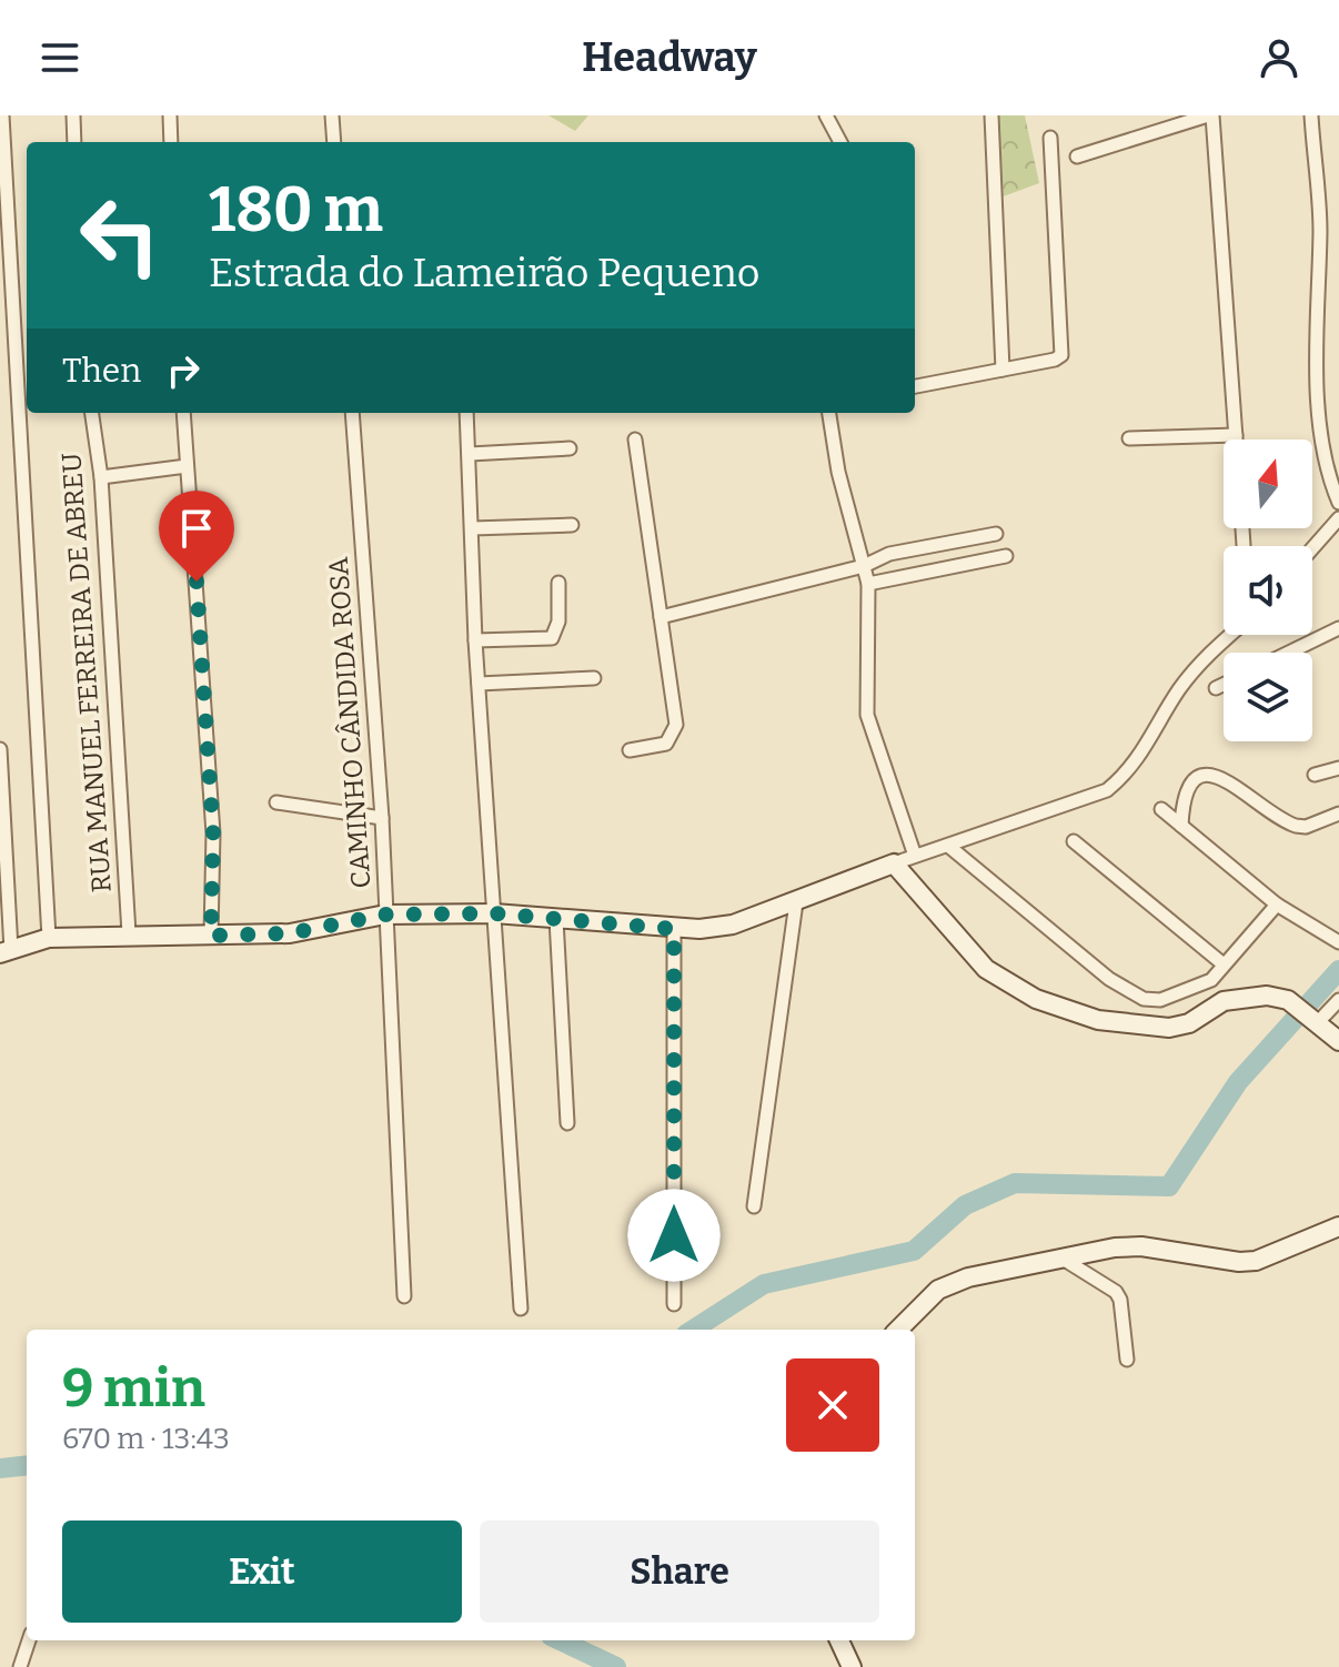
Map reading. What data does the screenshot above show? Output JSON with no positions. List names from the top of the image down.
{
  "streets": {
    "street": ["RUA MANUEL FERREIRA DE ABREU", "CAMINHO CÂNDIDA ROSA"]
  },
  "north": "top",
  "page": {
    "header": "Headway",
    "turn": ["180 m", "Estrada do Lameirão Pequeno"],
    "then": "Then",
    "heading": ["9 min", "670 m · 13:43"],
    "buttons": ["Exit", "Share"]
  }
}
